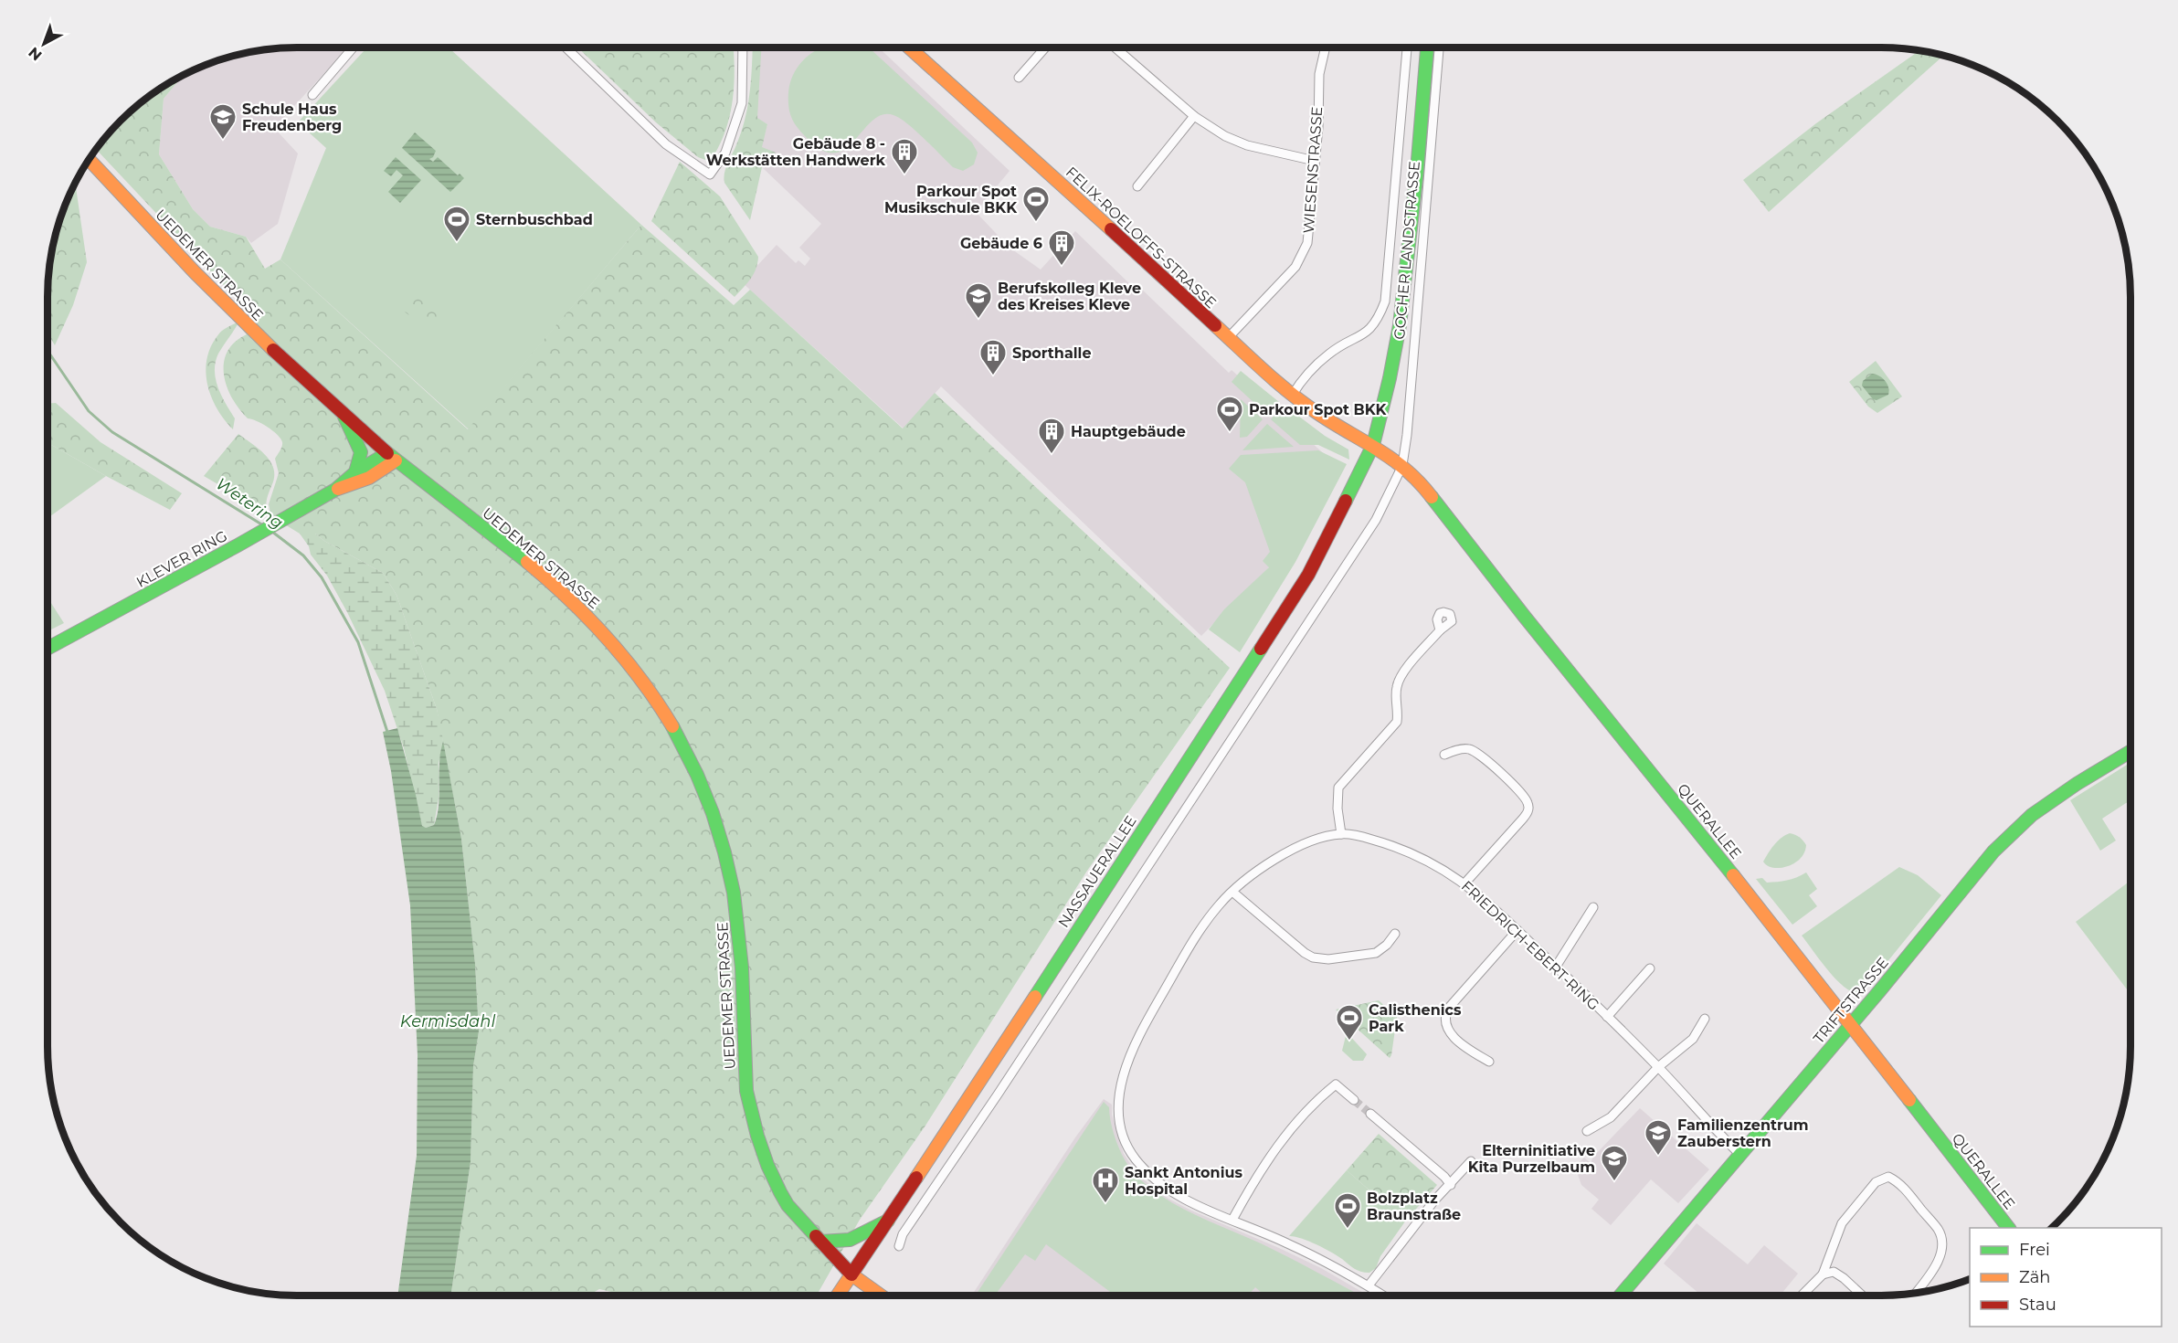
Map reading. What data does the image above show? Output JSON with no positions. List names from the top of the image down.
{
  "streets": {
    "main road": [
      "FELIX-ROELOFFS-STRASSE",
      "GOCHER LANDSTRASSE",
      "UEDEMER STRASSE",
      "KLEVER RING",
      "QUERALLEE",
      "NASSAUERALLEE",
      "TRIFTSTRASSE"
    ],
    "street": ["WIESENSTRASSE", "FRIEDRICH-EBERT-RING"]
  },
  "crossings": [
    ["WIESENSTRASSE", "FELIX-ROELOFFS-STRASSE"],
    ["FELIX-ROELOFFS-STRASSE", "GOCHER LANDSTRASSE"],
    ["FELIX-ROELOFFS-STRASSE", "QUERALLEE"],
    ["FELIX-ROELOFFS-STRASSE", "NASSAUERALLEE"],
    ["GOCHER LANDSTRASSE", "QUERALLEE"],
    ["GOCHER LANDSTRASSE", "NASSAUERALLEE"],
    ["UEDEMER STRASSE", "KLEVER RING"],
    ["UEDEMER STRASSE", "NASSAUERALLEE"],
    ["QUERALLEE", "NASSAUERALLEE"],
    ["QUERALLEE", "TRIFTSTRASSE"],
    ["FRIEDRICH-EBERT-RING", "TRIFTSTRASSE"]
  ],
  "water": ["Wetering", "Kermisdahl"],
  "places": {
    "school or university": [
      "Schule Haus Freudenberg",
      "Berufskolleg Kleve des Kreises Kleve",
      "Familienzentrum Zauberstern",
      "Elterninitiative Kita Purzelbaum"
    ],
    "building": [
      "Gebäude 8 - Werkstätten Handwerk",
      "Gebäude 6",
      "Sporthalle",
      "Hauptgebäude"
    ],
    "sports": [
      "Parkour Spot Musikschule BKK",
      "Sternbuschbad",
      "Parkour Spot BKK",
      "Calisthenics Park",
      "Bolzplatz Braunstraße"
    ],
    "hospital": ["Sankt Antonius Hospital"]
  },
  "legend": ["Frei", "Zäh", "Stau"],
  "north": "bottom left"
}
